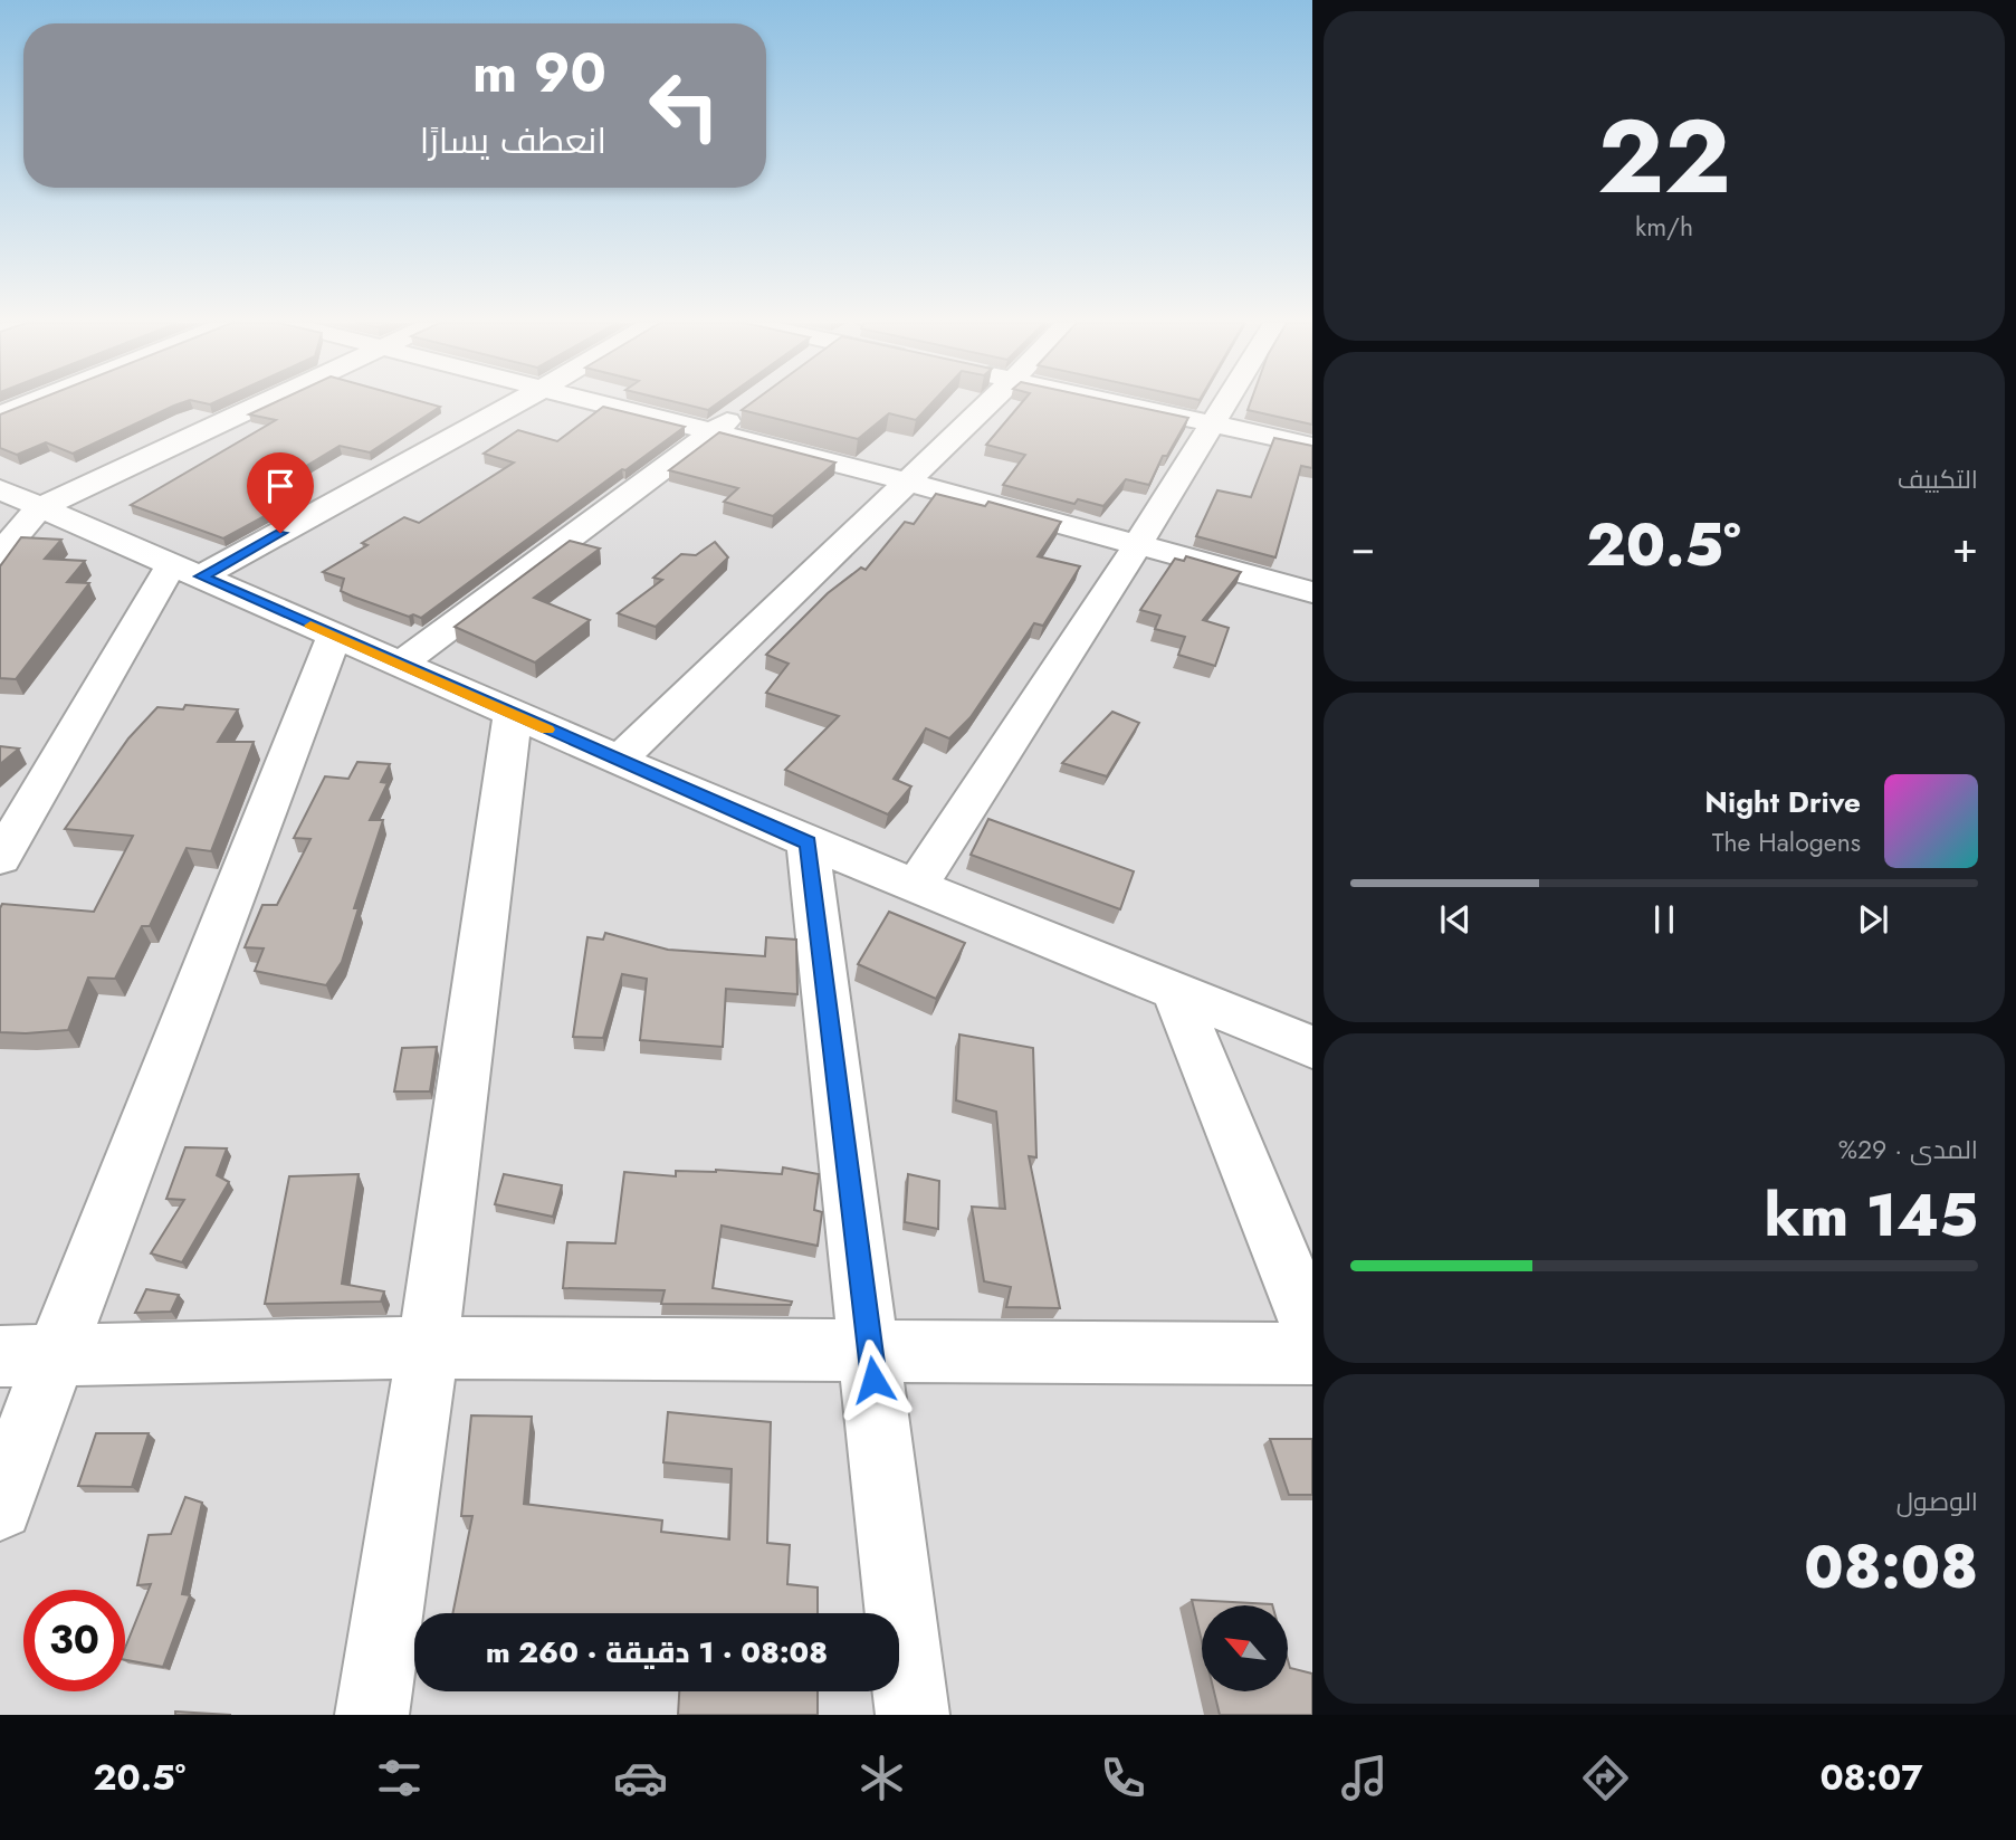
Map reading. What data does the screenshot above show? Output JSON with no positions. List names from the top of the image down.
{
  "north": "top left",
  "page": {
    "tile": [
      ["22", "km/h"],
      "التكييف",
      ["المدى · 29%", "145 km"],
      ["الوصول", "08:08"]
    ],
    "turn": ["90 m", "انعطف يسارًا"],
    "heat": ["−", "20.5°", "+"],
    "song": ["Night Drive", "The Halogens"],
    "limit": "30",
    "trip": "08:08 · 1 دقيقة · 260 m",
    "tabs": ["08:07", "20.5°"]
  }
}
